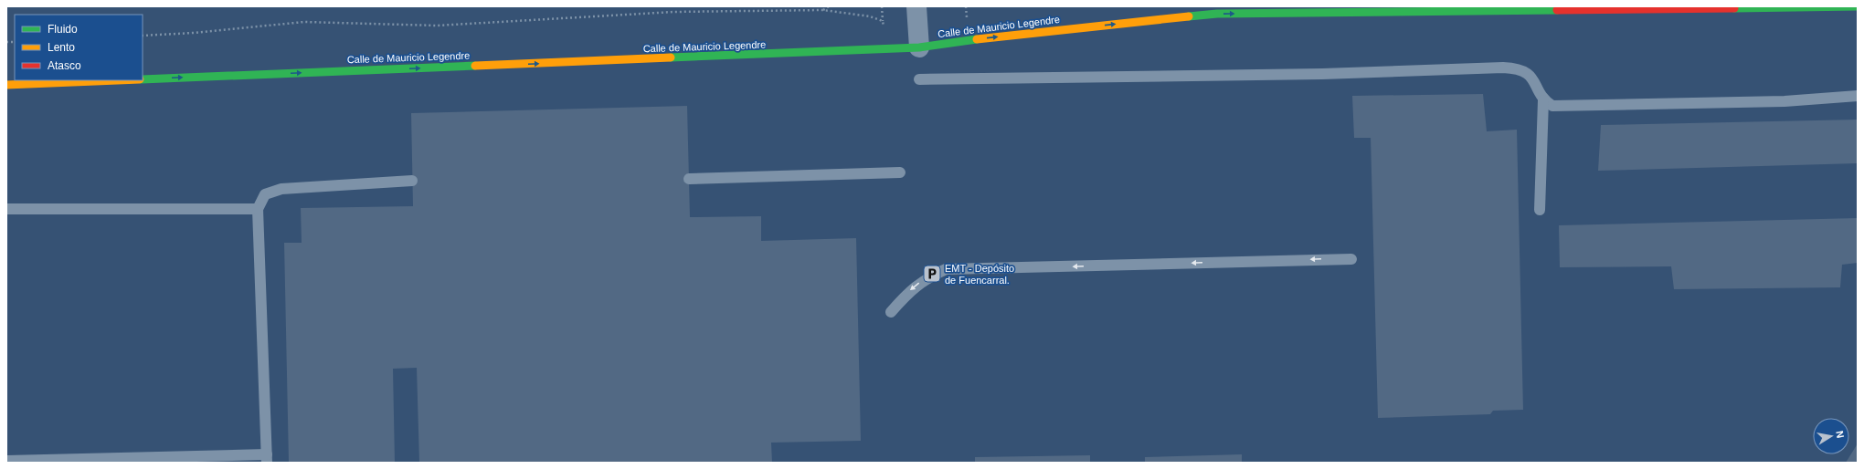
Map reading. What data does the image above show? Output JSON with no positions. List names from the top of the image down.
{
  "streets": {
    "street": ["Calle de Mauricio Legendre"]
  },
  "one_way": ["Calle de Mauricio Legendre"],
  "places": {
    "parking": ["EMT - Depósito de Fuencarral."]
  },
  "legend": ["Fluido", "Lento", "Atasco"],
  "north": "right"
}
